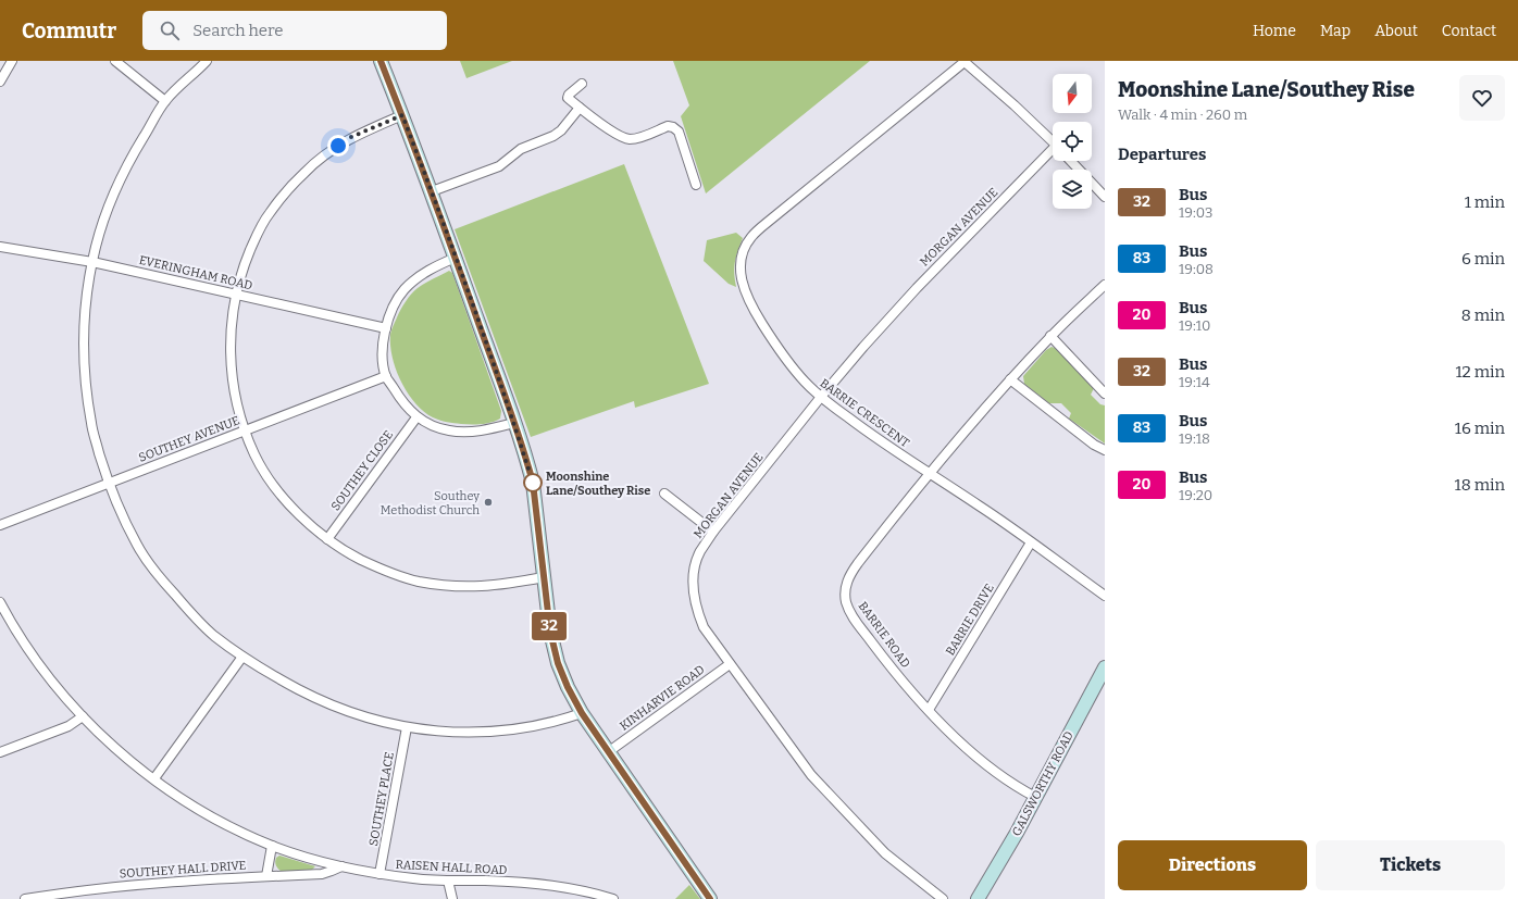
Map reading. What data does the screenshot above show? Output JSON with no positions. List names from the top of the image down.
{
  "streets": {
    "street": [
      "MORGAN AVENUE",
      "EVERINGHAM ROAD",
      "BARRIE CRESCENT",
      "SOUTHEY AVENUE",
      "SOUTHEY CLOSE",
      "BARRIE DRIVE",
      "BARRIE ROAD",
      "KINHARVIE ROAD",
      "GALSWORTHY ROAD",
      "SOUTHEY PLACE",
      "RAISEN HALL ROAD",
      "SOUTHEY HALL DRIVE"
    ]
  },
  "crossings": [
    ["MORGAN AVENUE", "BARRIE CRESCENT"],
    ["MORGAN AVENUE", "KINHARVIE ROAD"],
    ["BARRIE CRESCENT", "BARRIE DRIVE"],
    ["BARRIE CRESCENT", "BARRIE ROAD"],
    ["BARRIE DRIVE", "BARRIE ROAD"],
    ["BARRIE ROAD", "GALSWORTHY ROAD"],
    ["SOUTHEY PLACE", "RAISEN HALL ROAD"],
    ["RAISEN HALL ROAD", "SOUTHEY HALL DRIVE"]
  ],
  "places": ["Moonshine Lane/Southey Rise", "Southey Methodist Church"],
  "lines": ["bus line 32"],
  "north": "bottom",
  "page": {
    "header": "Commutr",
    "search": "Search here",
    "nav": [
      "Home",
      "Map",
      "About",
      "Contact"
    ],
    "on_map": "32",
    "heading": [
      ["Moonshine Lane/Southey Rise", "Walk · 4 min · 260 m"],
      "Departures"
    ],
    "list": [
      {
        "mark": "32",
        "name": "Bus",
        "note": "19:03",
        "value": "1 min"
      },
      {
        "mark": "83",
        "name": "Bus",
        "note": "19:08",
        "value": "6 min"
      },
      {
        "mark": "20",
        "name": "Bus",
        "note": "19:10",
        "value": "8 min"
      },
      {
        "mark": "32",
        "name": "Bus",
        "note": "19:14",
        "value": "12 min"
      },
      {
        "mark": "83",
        "name": "Bus",
        "note": "19:18",
        "value": "16 min"
      },
      {
        "mark": "20",
        "name": "Bus",
        "note": "19:20",
        "value": "18 min"
      }
    ],
    "buttons": ["Directions", "Tickets"]
  }
}
